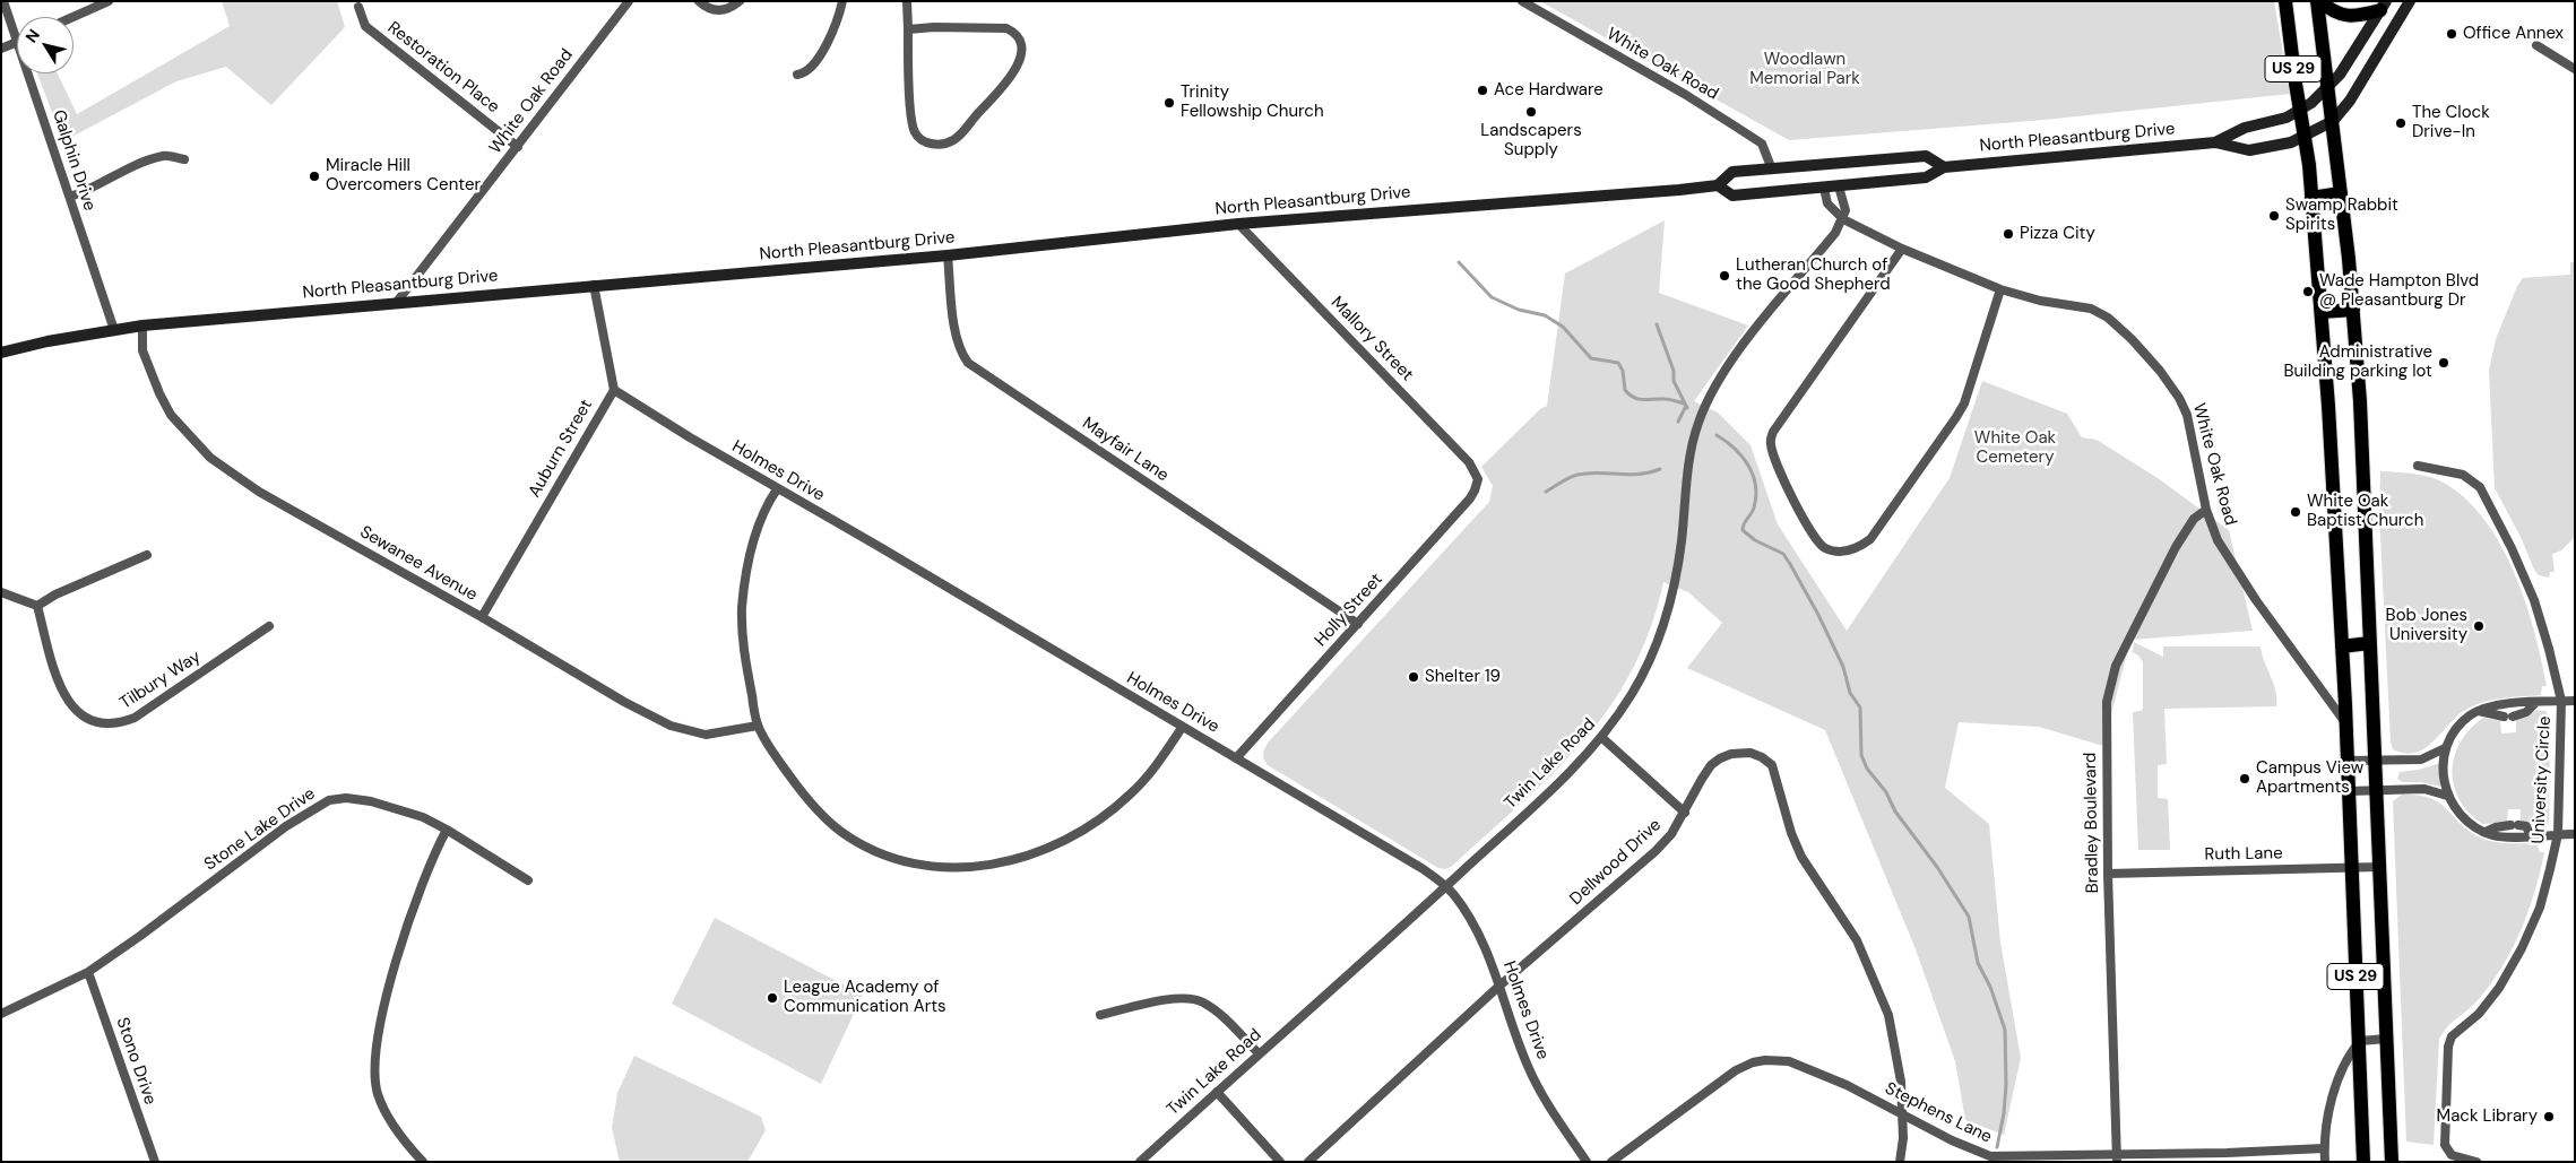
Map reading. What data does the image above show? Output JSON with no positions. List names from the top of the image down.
{
  "streets": {
    "main road": ["US 29", "North Pleasantburg Drive"],
    "street": [
      "White Oak Road",
      "Restoration Place",
      "Galphin Drive",
      "Mallory Street",
      "Auburn Street",
      "Mayfair Lane",
      "Holmes Drive",
      "Sewanee Avenue",
      "Holly Street",
      "Tilbury Way",
      "Twin Lake Road",
      "University Circle",
      "Bradley Boulevard",
      "Stone Lake Drive",
      "Ruth Lane",
      "Dellwood Drive",
      "Stono Drive",
      "Stephens Lane"
    ]
  },
  "crossings": [
    ["White Oak Road", "Restoration Place"],
    ["White Oak Road", "US 29"],
    ["White Oak Road", "North Pleasantburg Drive"],
    ["White Oak Road", "Twin Lake Road"],
    ["White Oak Road", "Bradley Boulevard"],
    ["US 29", "North Pleasantburg Drive"],
    ["US 29", "Ruth Lane"],
    ["North Pleasantburg Drive", "Galphin Drive"],
    ["North Pleasantburg Drive", "Mallory Street"],
    ["North Pleasantburg Drive", "Auburn Street"],
    ["North Pleasantburg Drive", "Mayfair Lane"],
    ["North Pleasantburg Drive", "Sewanee Avenue"],
    ["Mallory Street", "Holly Street"],
    ["Auburn Street", "Holmes Drive"],
    ["Auburn Street", "Sewanee Avenue"],
    ["Mayfair Lane", "Holly Street"],
    ["Holmes Drive", "Holly Street"],
    ["Holmes Drive", "Twin Lake Road"],
    ["Holmes Drive", "Dellwood Drive"],
    ["Bradley Boulevard", "Ruth Lane"],
    ["Bradley Boulevard", "Stephens Lane"],
    ["Stone Lake Drive", "Stono Drive"],
    ["Dellwood Drive", "Stephens Lane"]
  ],
  "parks": ["Woodlawn Memorial Park", "White Oak Cemetery"],
  "places": [
    "Office Annex",
    "Ace Hardware",
    "Trinity Fellowship Church",
    "Landscapers Supply",
    "The Clock Drive-In",
    "Miracle Hill Overcomers Center",
    "Swamp Rabbit Spirits",
    "Pizza City",
    "Lutheran Church of the Good Shepherd",
    "Wade Hampton Blvd @ Pleasantburg Dr",
    "Administrative Building parking lot",
    "White Oak Baptist Church",
    "Bob Jones University",
    "Shelter 19",
    "Campus View Apartments",
    "League Academy of Communication Arts",
    "Mack Library"
  ],
  "north": "top left"
}
